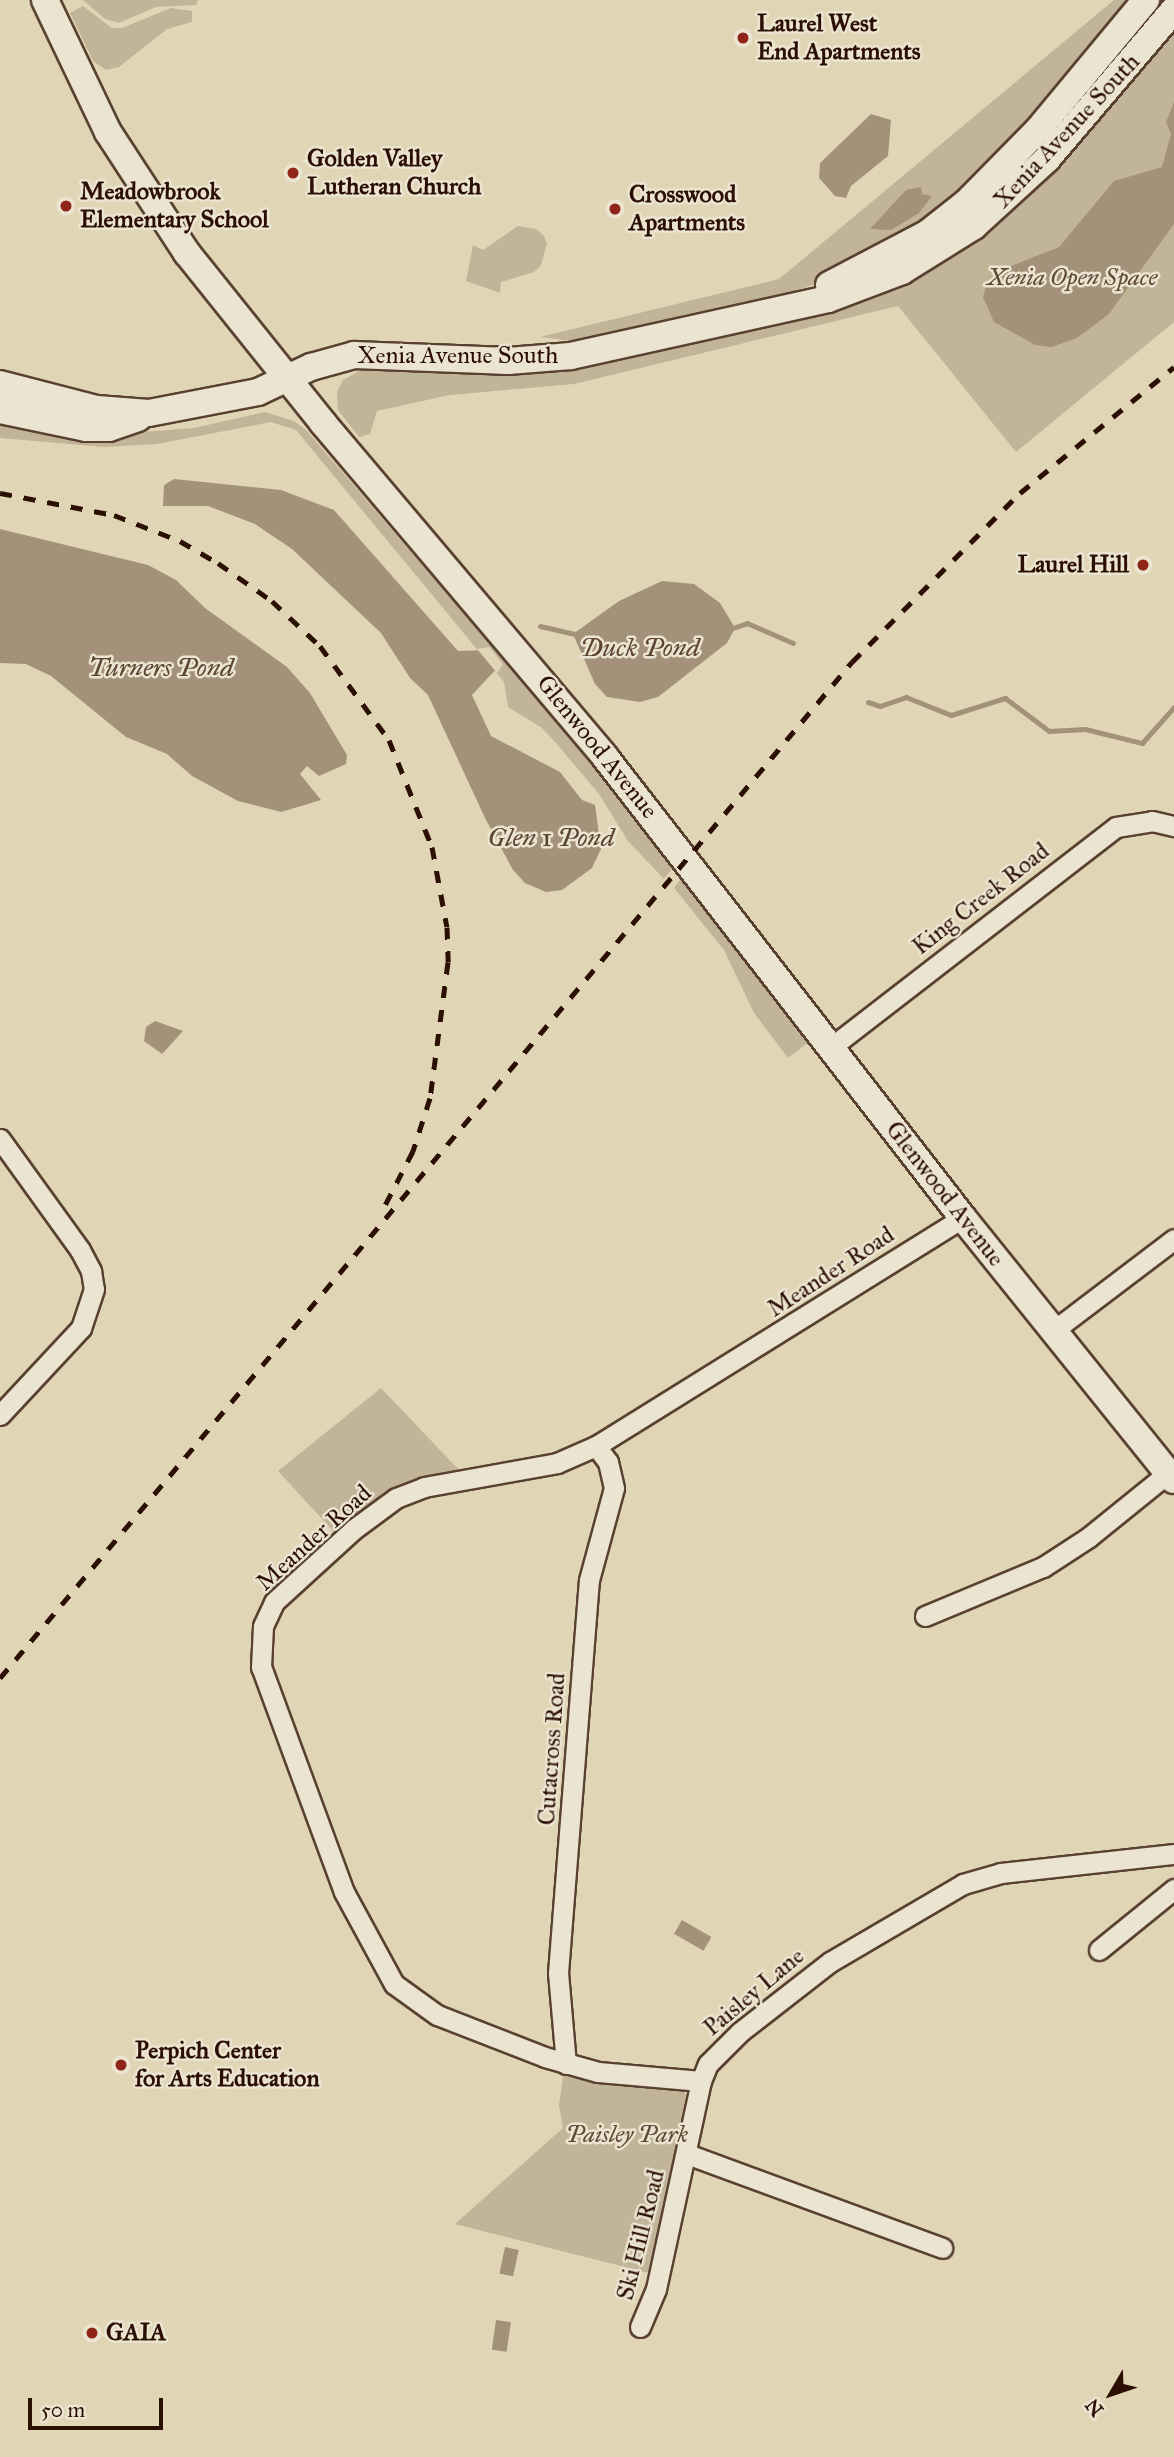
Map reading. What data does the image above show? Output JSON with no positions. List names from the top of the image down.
{
  "streets": {
    "street": [
      "Xenia Avenue South",
      "Glenwood Avenue",
      "King Creek Road",
      "Meander Road",
      "Cutacross Road",
      "Paisley Lane",
      "Ski Hill Road"
    ]
  },
  "crossings": [
    ["Xenia Avenue South", "Glenwood Avenue"],
    ["Glenwood Avenue", "King Creek Road"],
    ["Glenwood Avenue", "Meander Road"],
    ["Meander Road", "Cutacross Road"],
    ["Meander Road", "Paisley Lane"],
    ["Paisley Lane", "Ski Hill Road"]
  ],
  "water": ["Duck Pond", "Turners Pond", "Glen 1 Pond"],
  "parks": ["Xenia Open Space", "Paisley Park"],
  "places": [
    "Laurel West End Apartments",
    "Golden Valley Lutheran Church",
    "Meadowbrook Elementary School",
    "Crosswood Apartments",
    "Laurel Hill",
    "Perpich Center for Arts Education",
    "GAIA"
  ],
  "scale_bar": "50 m",
  "north": "bottom left"
}
